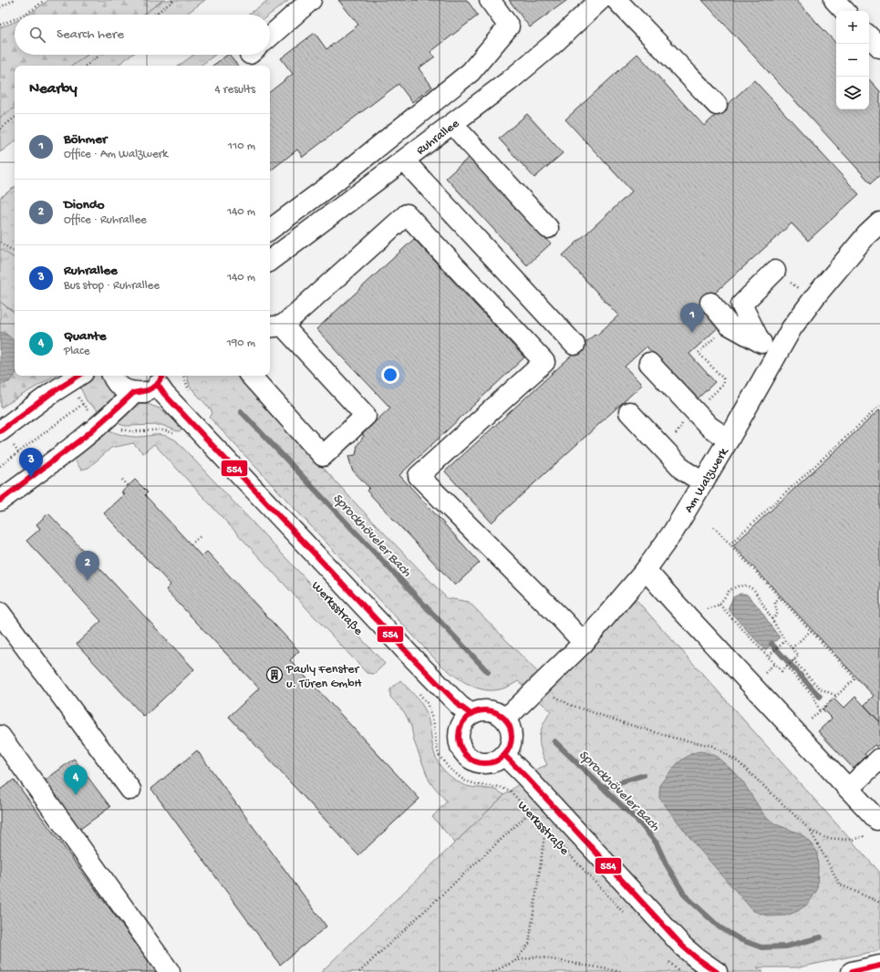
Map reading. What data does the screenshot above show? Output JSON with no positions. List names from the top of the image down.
{
  "streets": {
    "street": ["Ruhrallee", "Am Walzwerk", "Werksstraße"]
  },
  "crossings": [
    ["Am Walzwerk", "Werksstraße"]
  ],
  "water": ["Sprockhöveler Bach"],
  "places": {
    "building": ["Pauly Fenster u. Türen GmbH"]
  },
  "lines": ["transit line 554"],
  "page": {
    "map_buttons": ["+", "−"],
    "search": "Search here",
    "heading": ["Nearby", "4 results"],
    "list": [
      {
        "mark": "1",
        "name": "Böhmer",
        "note": "Office · Am Walzwerk",
        "value": "110 m"
      },
      {
        "mark": "2",
        "name": "Diondo",
        "note": "Office · Ruhrallee",
        "value": "140 m"
      },
      {
        "mark": "3",
        "name": "Ruhrallee",
        "note": "Bus stop · Ruhrallee",
        "value": "140 m"
      },
      {
        "mark": "4",
        "name": "Quante",
        "note": "Place",
        "value": "190 m"
      }
    ],
    "pins": [
      "1",
      "3",
      "2",
      "4"
    ]
  }
}
